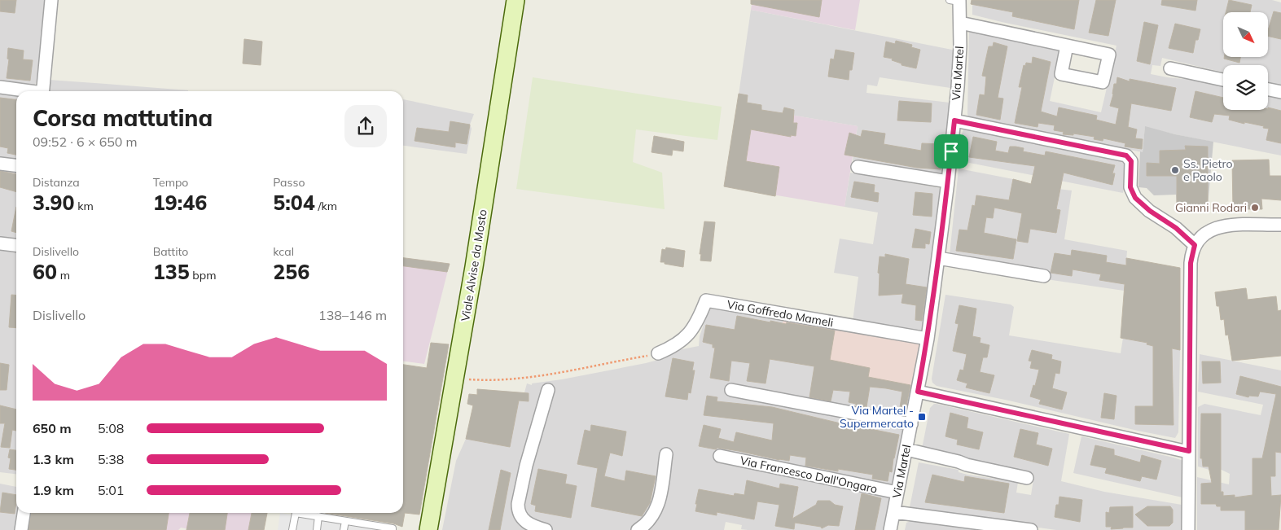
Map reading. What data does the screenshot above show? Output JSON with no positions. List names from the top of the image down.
{
  "streets": {
    "main road": ["Viale Alvise da Mosto"],
    "street": ["Via Martel", "Via Goffredo Mameli", "Via Francesco Dall'Ongaro"]
  },
  "crossings": [
    ["Via Martel", "Via Goffredo Mameli"],
    ["Via Martel", "Via Francesco Dall'Ongaro"]
  ],
  "places": {
    "other": ["Ss. Pietro e Paolo", "Gianni Rodari"],
    "transit": ["Via Martel - Supermercato"]
  },
  "north": "bottom right",
  "page": {
    "heading": ["Corsa mattutina", "09:52 · 6 × 650 m"],
    "stats": [
      ["Distanza", "3.90 km"],
      ["Tempo", "19:46"],
      ["Passo", "5:04 /km"],
      ["Dislivello", "60 m"],
      ["Battito", "135 bpm"],
      ["kcal", "256"]
    ],
    "chart": ["Dislivello", "138–146 m"],
    "list": [
      {
        "name": "650 m",
        "note": "5:08"
      },
      {
        "name": "1.3 km",
        "note": "5:38"
      },
      {
        "name": "1.9 km",
        "note": "5:01"
      }
    ]
  }
}
